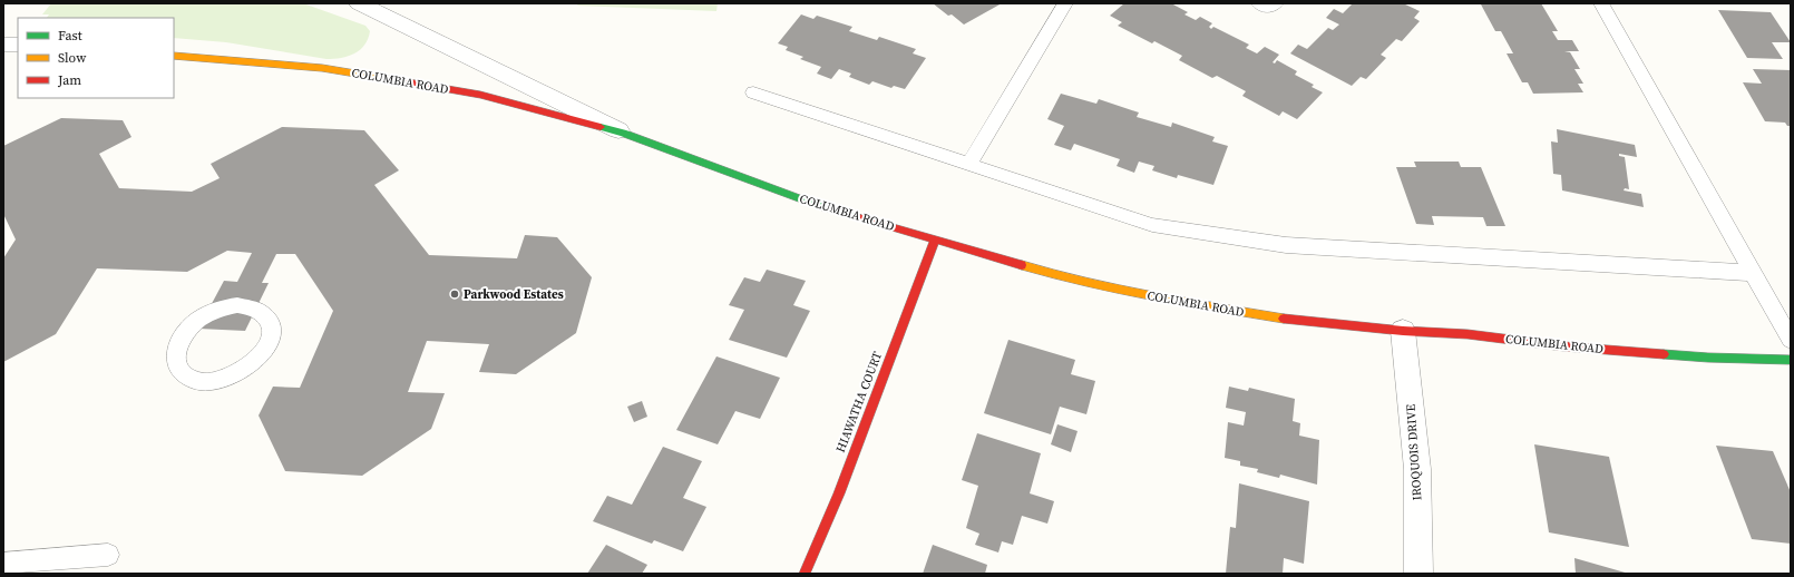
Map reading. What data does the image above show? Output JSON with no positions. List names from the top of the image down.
{
  "streets": {
    "street": ["COLUMBIA ROAD", "HIAWATHA COURT", "IROQUOIS DRIVE"]
  },
  "crossings": [
    ["COLUMBIA ROAD", "HIAWATHA COURT"],
    ["COLUMBIA ROAD", "IROQUOIS DRIVE"]
  ],
  "places": ["Parkwood Estates"],
  "legend": ["Fast", "Slow", "Jam"]
}
